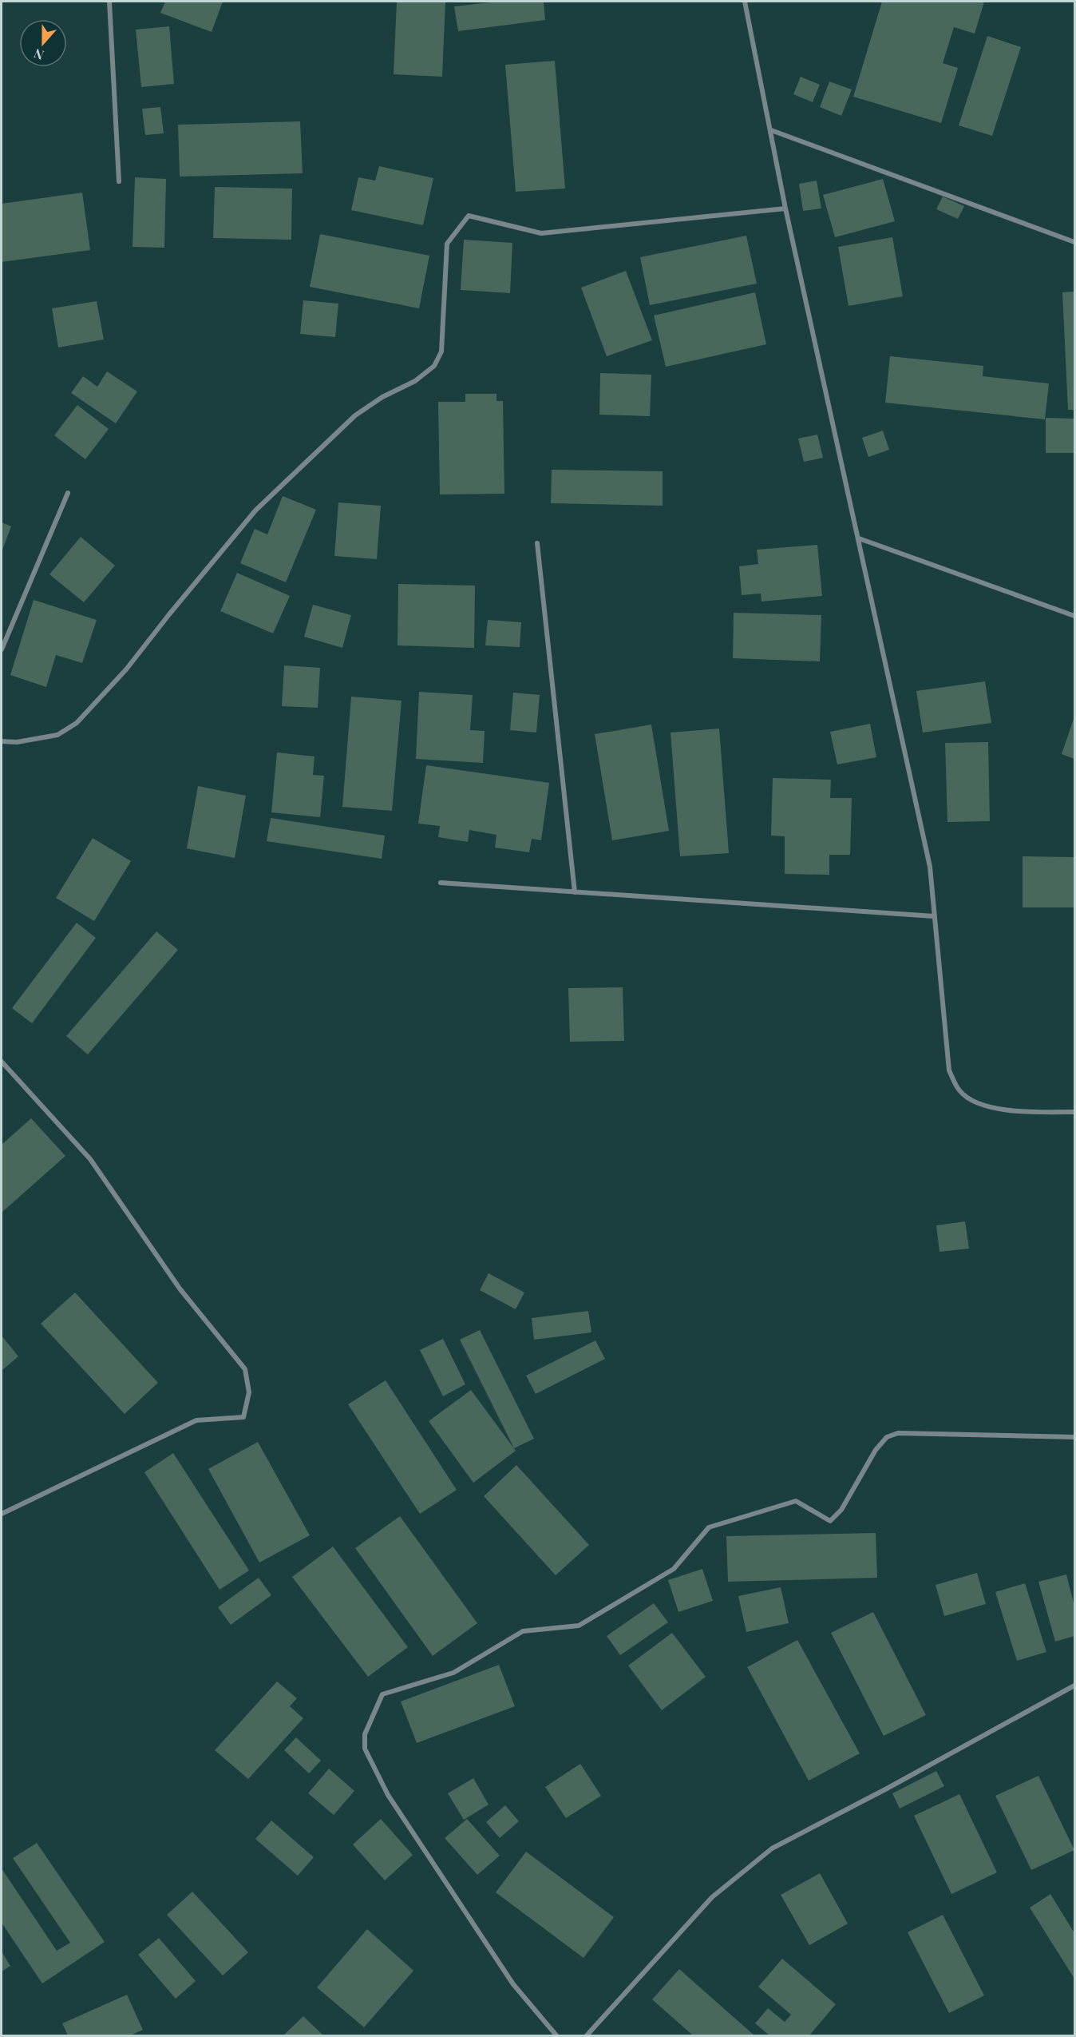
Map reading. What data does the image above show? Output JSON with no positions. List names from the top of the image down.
{
  "north": "bottom"
}
